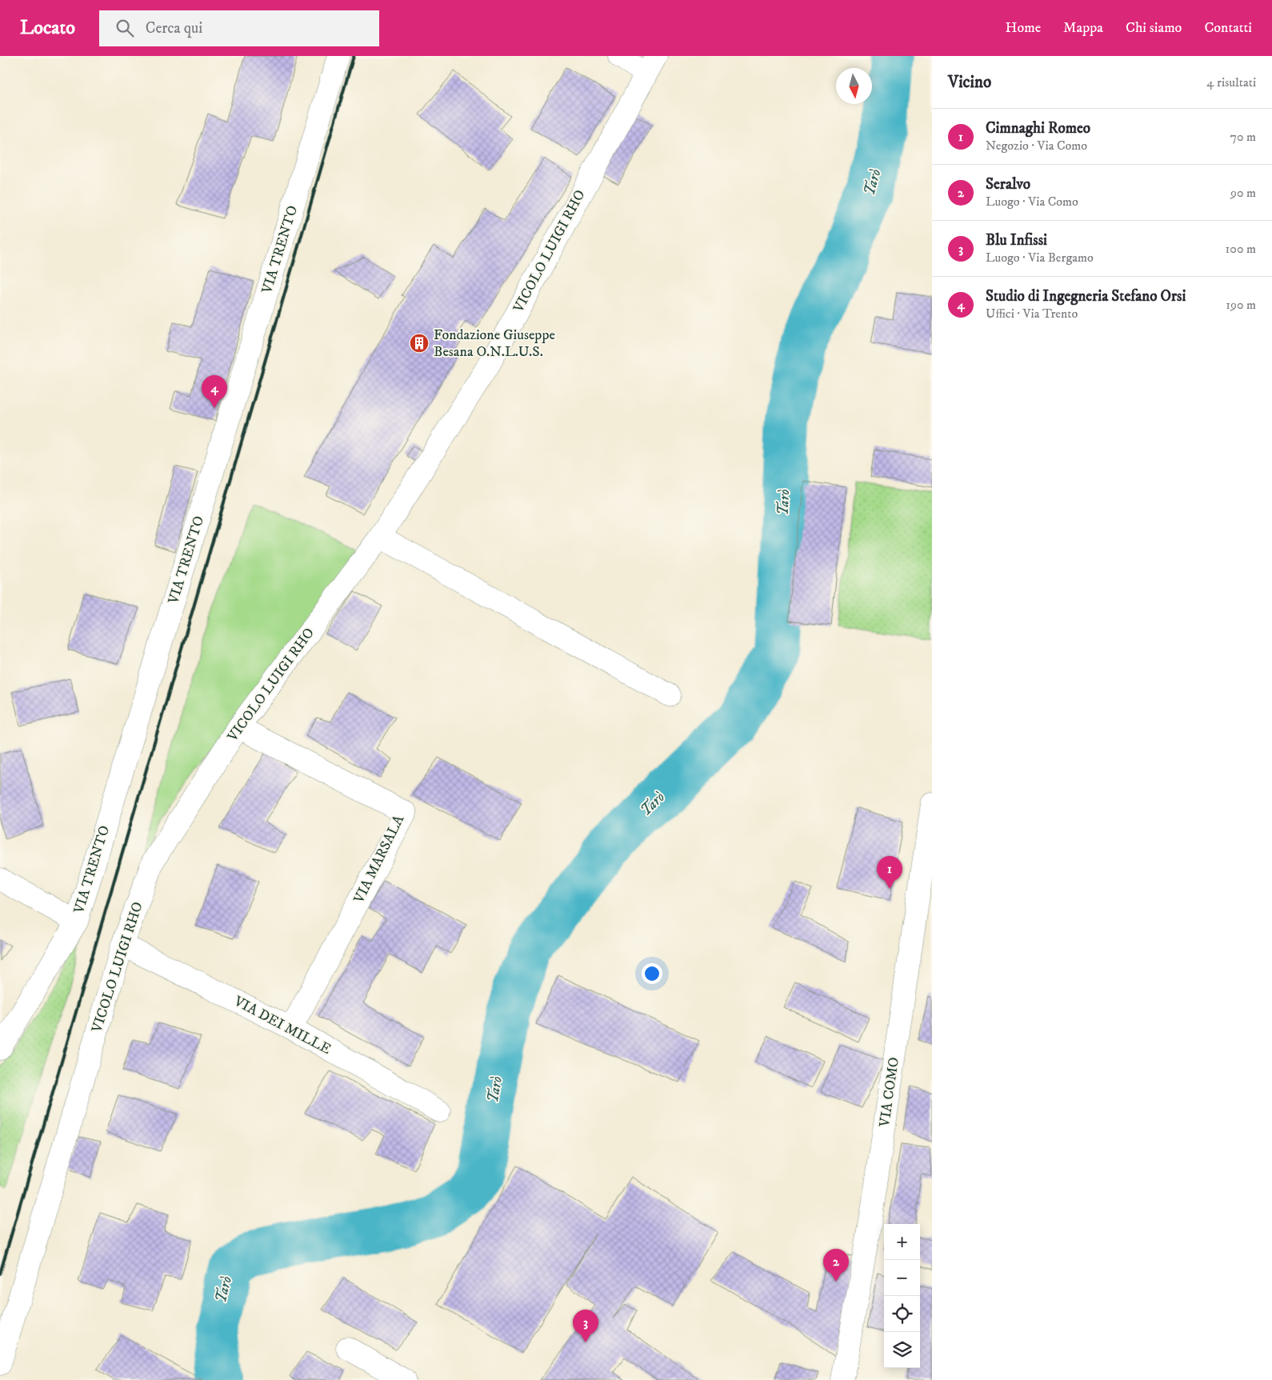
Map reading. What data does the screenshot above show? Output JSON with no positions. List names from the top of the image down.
{
  "streets": {
    "street": [
      "VIA TRENTO",
      "VICOLO LUIGI RHO",
      "VIA MARSALA",
      "VIA DEI MILLE",
      "VIA COMO"
    ]
  },
  "crossings": [
    ["VICOLO LUIGI RHO", "VIA MARSALA"],
    ["VICOLO LUIGI RHO", "VIA DEI MILLE"],
    ["VIA MARSALA", "VIA DEI MILLE"]
  ],
  "water": ["Tarò"],
  "places": {
    "building": ["Fondazione Giuseppe Besana O.N.L.U.S."]
  },
  "north": "bottom",
  "page": {
    "header": "Locato",
    "search": "Cerca qui",
    "nav": [
      "Home",
      "Mappa",
      "Chi siamo",
      "Contatti"
    ],
    "heading": ["Vicino", "4 risultati"],
    "list": [
      {
        "mark": "1",
        "name": "Cimnaghi Romeo",
        "note": "Negozio · Via Como",
        "value": "70 m"
      },
      {
        "mark": "2",
        "name": "Seralvo",
        "note": "Luogo · Via Como",
        "value": "90 m"
      },
      {
        "mark": "3",
        "name": "Blu Infissi",
        "note": "Luogo · Via Bergamo",
        "value": "100 m"
      },
      {
        "mark": "4",
        "name": "Studio di Ingegneria Stefano Orsi",
        "note": "Uffici · Via Trento",
        "value": "190 m"
      }
    ],
    "pins": [
      "4",
      "1",
      "2",
      "3"
    ],
    "map_buttons": ["+", "−"]
  }
}
